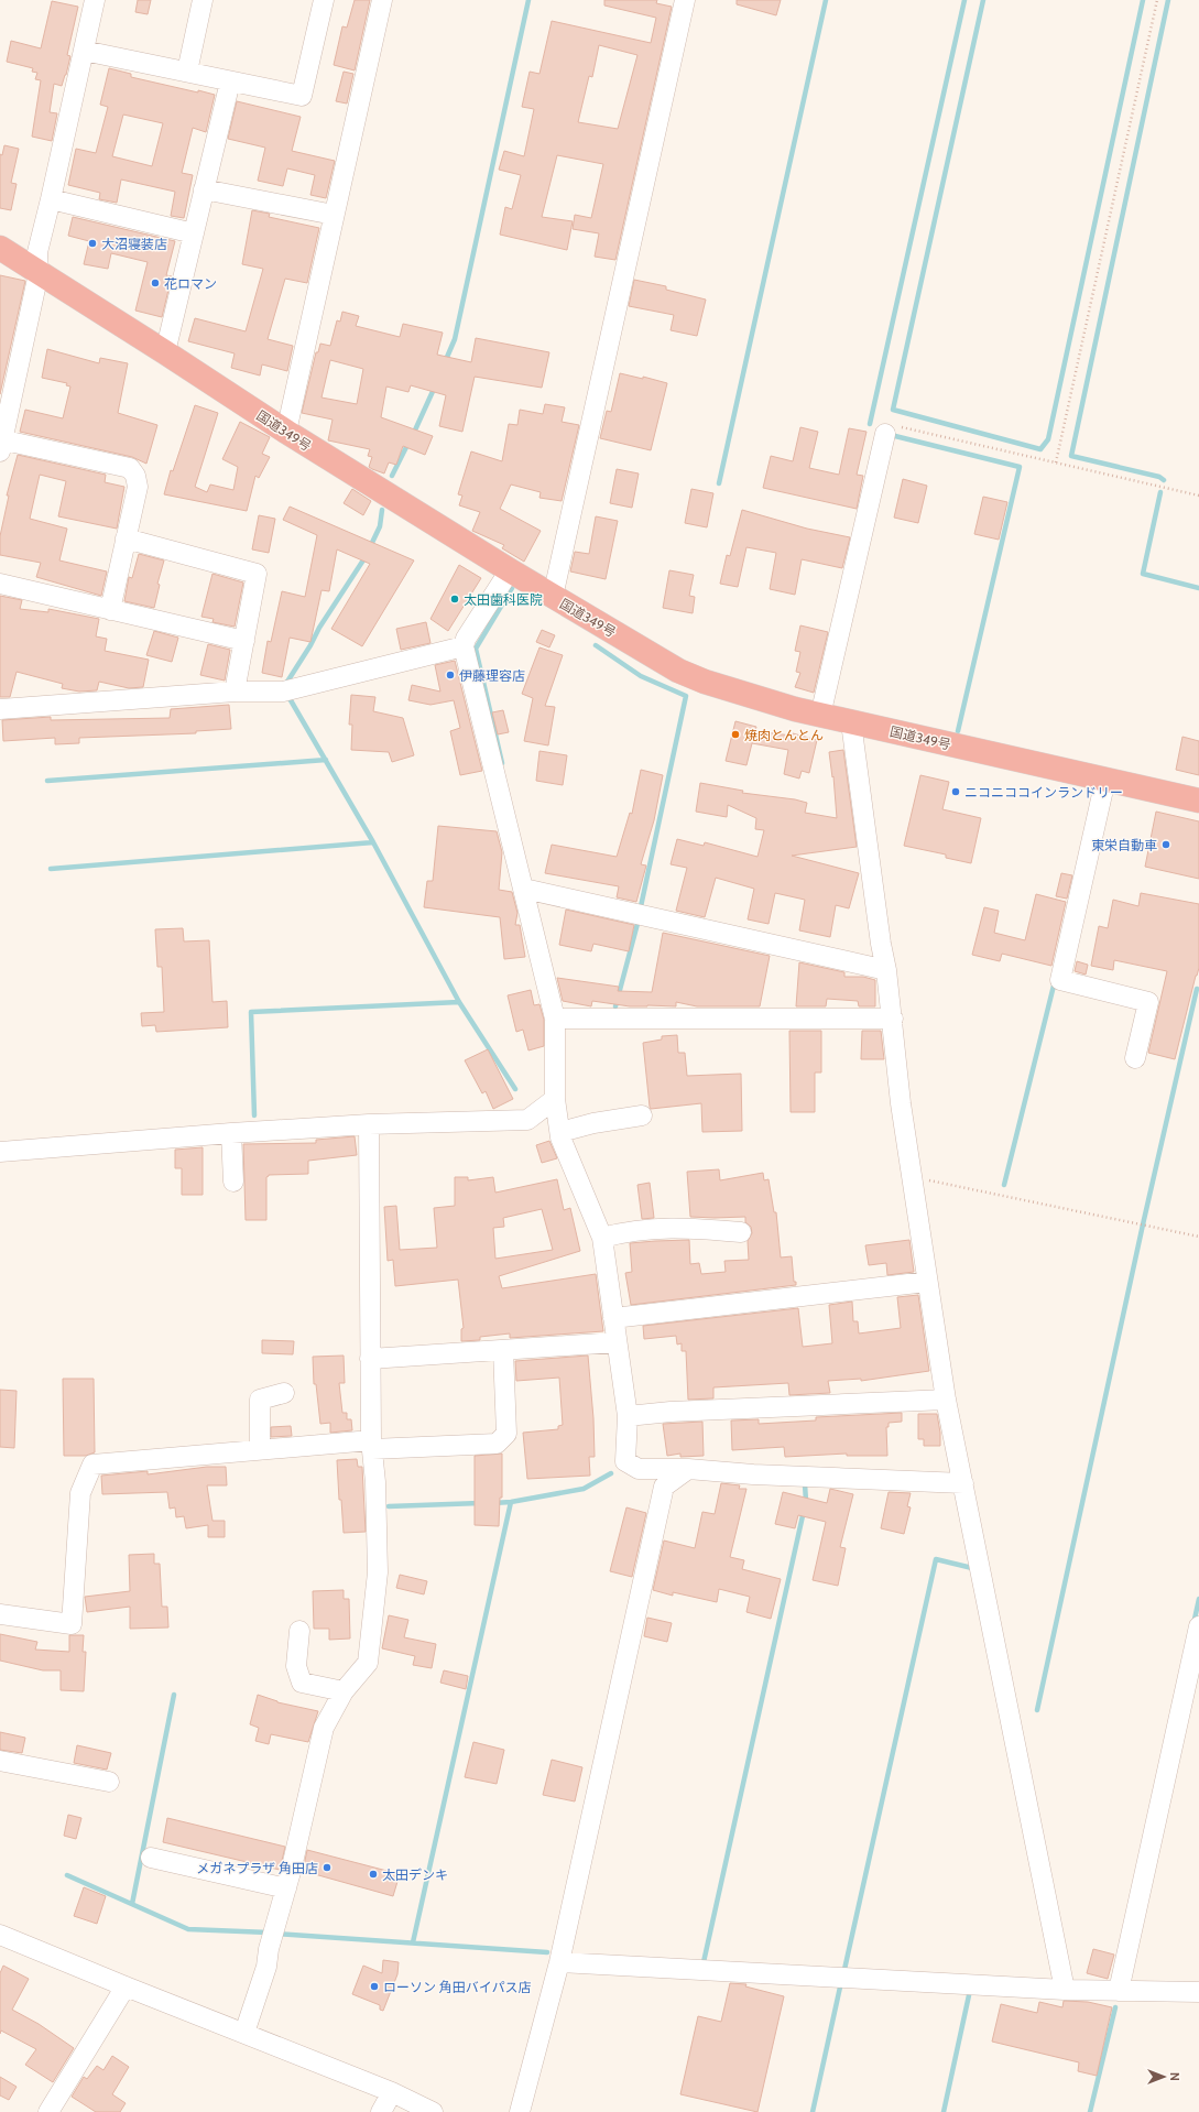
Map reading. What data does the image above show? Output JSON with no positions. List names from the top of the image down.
{
  "streets": {
    "highway": ["国道349号"]
  },
  "places": [
    "大沼寝装店",
    "花ロマン",
    "太田歯科医院",
    "伊藤理容店",
    "焼肉とんとん",
    "ニコニココインランドリー",
    "東栄自動車",
    "メガネプラザ 角田店",
    "太田デンキ",
    "ローソン 角田バイパス店"
  ],
  "north": "right"
}
